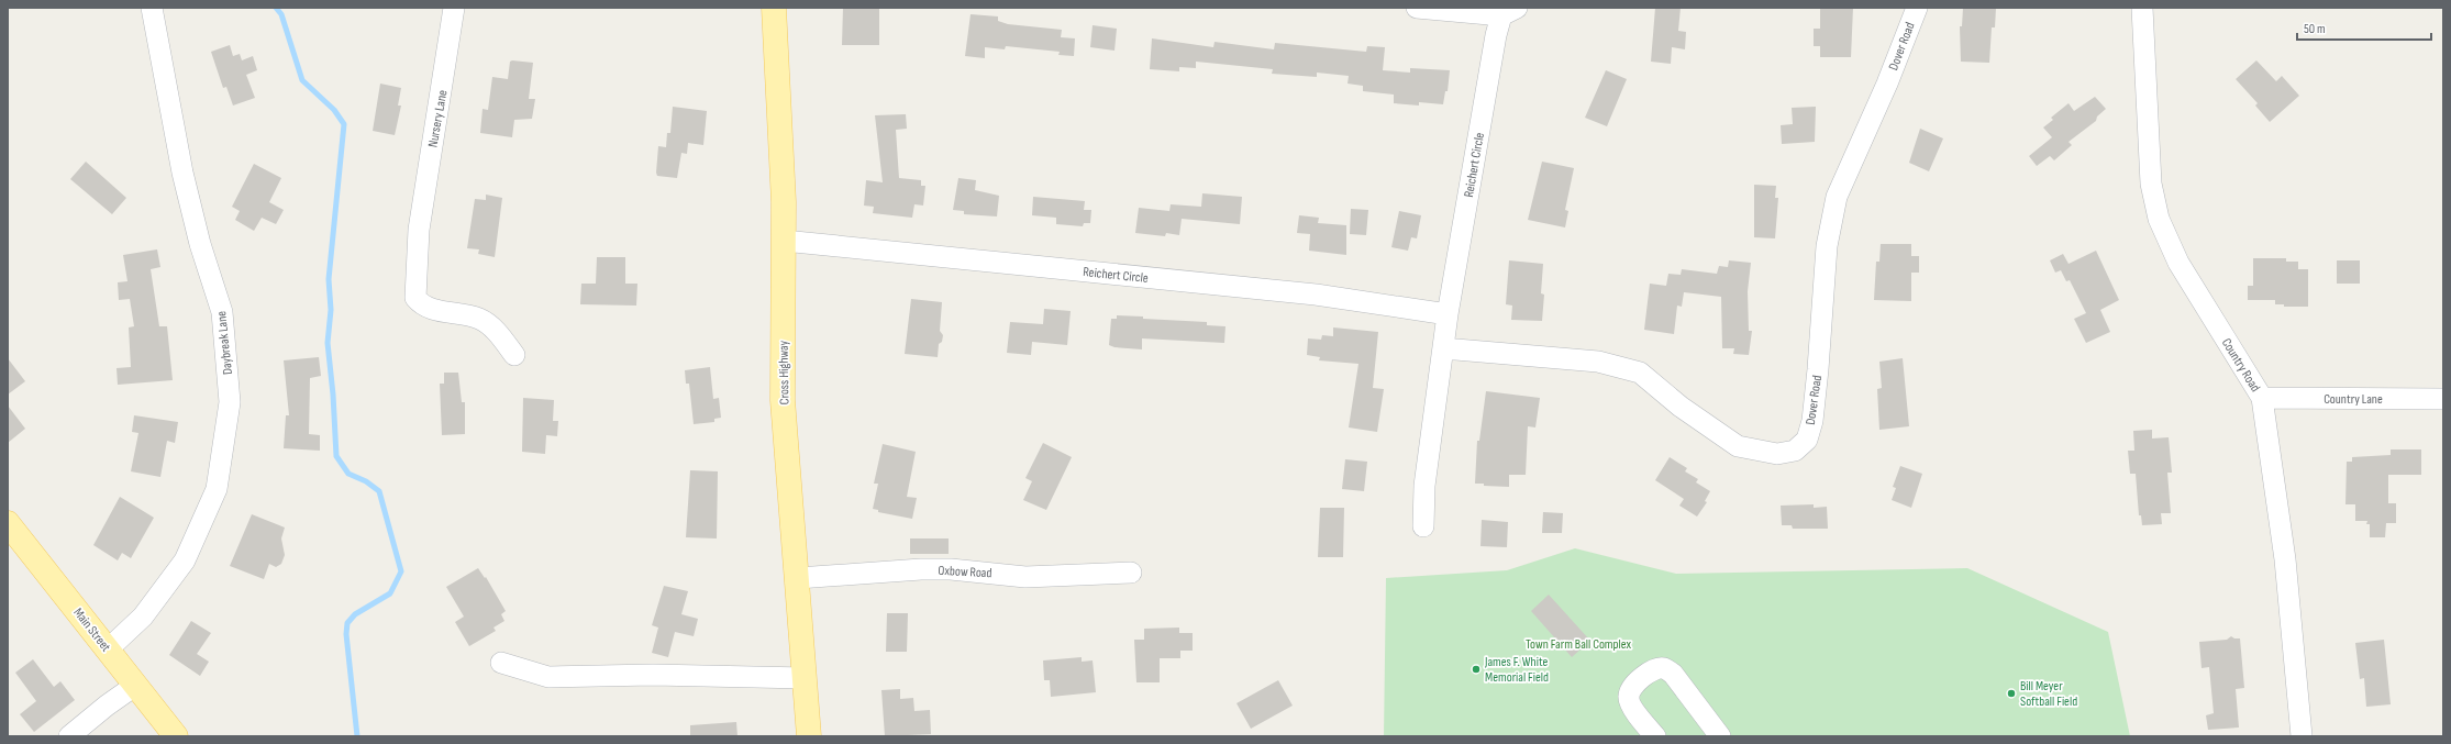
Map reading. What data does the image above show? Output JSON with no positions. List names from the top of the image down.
{
  "streets": {
    "main road": ["Cross Highway", "Main Street"],
    "street": [
      "Dover Road",
      "Nursery Lane",
      "Reichert Circle",
      "Daybreak Lane",
      "Country Road",
      "Country Lane",
      "Oxbow Road"
    ]
  },
  "crossings": [
    ["Dover Road", "Reichert Circle"],
    ["Reichert Circle", "Cross Highway"],
    ["Daybreak Lane", "Main Street"],
    ["Country Road", "Country Lane"],
    ["Cross Highway", "Oxbow Road"]
  ],
  "parks": ["Town Farm Ball Complex"],
  "places": ["James F. White Memorial Field", "Bill Meyer Softball Field"],
  "scale_bar": "50 m"
}
